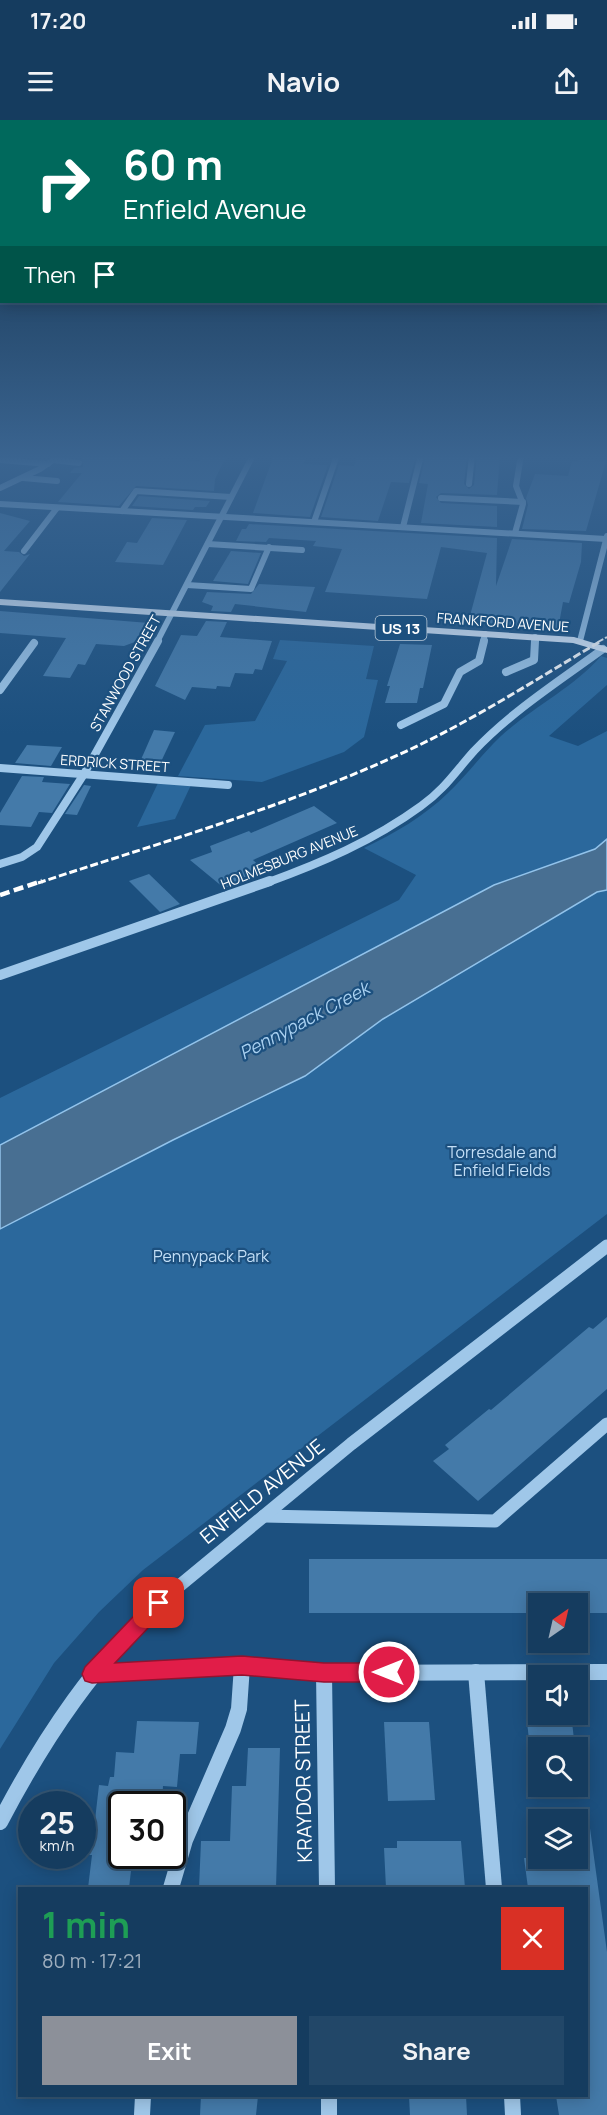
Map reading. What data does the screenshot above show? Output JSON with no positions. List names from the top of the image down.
{
  "streets": {
    "main road": ["FRANKFORD AVENUE", "US 13"],
    "street": [
      "STANWOOD STREET",
      "ERDRICK STREET",
      "HOLMESBURG AVENUE",
      "ENFIELD AVENUE",
      "KRAYDOR STREET"
    ]
  },
  "crossings": [
    ["FRANKFORD AVENUE", "STANWOOD STREET"],
    ["FRANKFORD AVENUE", "HOLMESBURG AVENUE"],
    ["STANWOOD STREET", "ERDRICK STREET"]
  ],
  "water": ["Pennypack Creek"],
  "parks": ["Torresdale and Enfield Fields", "Pennypack Park"],
  "north": "top right",
  "page": {
    "status": "17:20",
    "header": "Navio",
    "turn": ["60 m", "Enfield Avenue"],
    "then": "Then",
    "speed": "25 km/h",
    "limit": "30",
    "heading": ["1 min", "80 m · 17:21"],
    "buttons": ["Exit", "Share"]
  }
}
